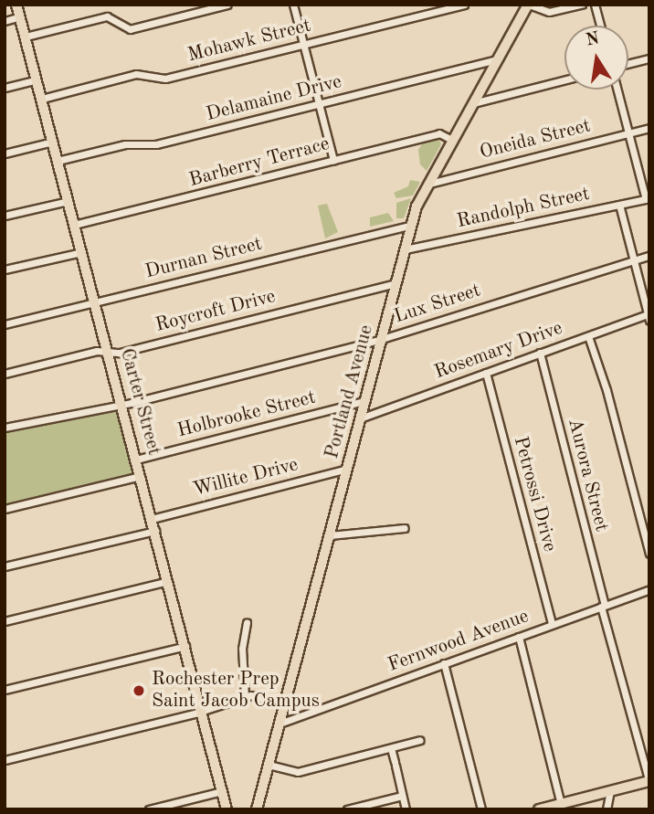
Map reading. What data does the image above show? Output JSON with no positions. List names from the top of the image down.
{
  "streets": {
    "main road": ["Portland Avenue", "Carter Street"],
    "street": [
      "Mohawk Street",
      "Delamaine Drive",
      "Oneida Street",
      "Barberry Terrace",
      "Randolph Street",
      "Durnan Street",
      "Lux Street",
      "Roycroft Drive",
      "Rosemary Drive",
      "Holbrooke Street",
      "Aurora Street",
      "Willite Drive",
      "Petrossi Drive",
      "Fernwood Avenue"
    ]
  },
  "crossings": [
    ["Mohawk Street", "Carter Street"],
    ["Delamaine Drive", "Portland Avenue"],
    ["Delamaine Drive", "Carter Street"],
    ["Oneida Street", "Portland Avenue"],
    ["Barberry Terrace", "Portland Avenue"],
    ["Barberry Terrace", "Carter Street"],
    ["Randolph Street", "Portland Avenue"],
    ["Durnan Street", "Portland Avenue"],
    ["Durnan Street", "Carter Street"],
    ["Lux Street", "Portland Avenue"],
    ["Lux Street", "Carter Street"],
    ["Roycroft Drive", "Portland Avenue"],
    ["Roycroft Drive", "Carter Street"],
    ["Rosemary Drive", "Portland Avenue"],
    ["Rosemary Drive", "Aurora Street"],
    ["Rosemary Drive", "Petrossi Drive"],
    ["Portland Avenue", "Holbrooke Street"],
    ["Portland Avenue", "Willite Drive"],
    ["Portland Avenue", "Fernwood Avenue"],
    ["Carter Street", "Holbrooke Street"],
    ["Carter Street", "Willite Drive"],
    ["Aurora Street", "Fernwood Avenue"],
    ["Petrossi Drive", "Fernwood Avenue"]
  ],
  "places": ["Rochester Prep Saint Jacob Campus"],
  "north": "top"
}
